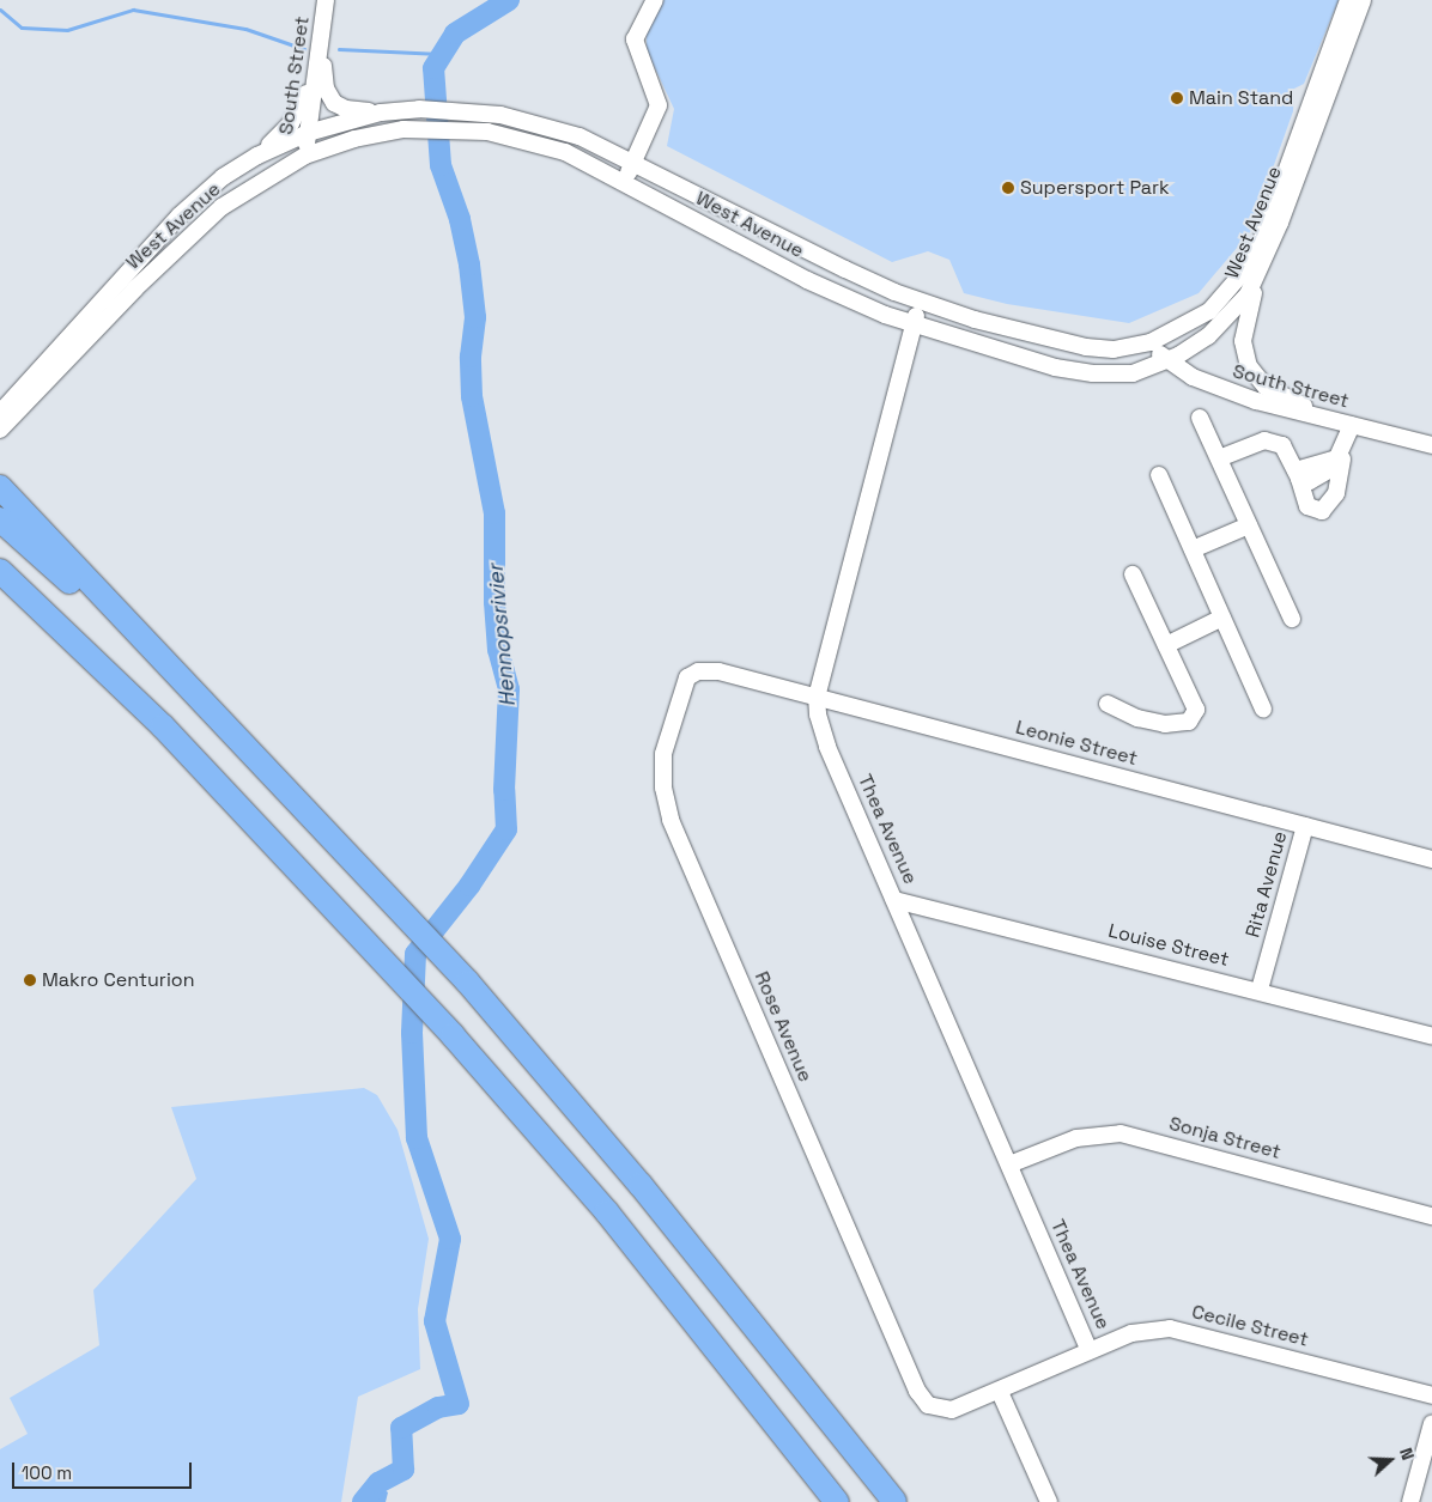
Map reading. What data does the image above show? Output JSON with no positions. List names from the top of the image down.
{
  "streets": {
    "street": [
      "South Street",
      "West Avenue",
      "Leonie Street",
      "Thea Avenue",
      "Rita Avenue",
      "Louise Street",
      "Rose Avenue",
      "Sonja Street",
      "Cecile Street"
    ]
  },
  "crossings": [
    ["South Street", "West Avenue"],
    ["West Avenue", "Thea Avenue"],
    ["Leonie Street", "Thea Avenue"],
    ["Leonie Street", "Rita Avenue"],
    ["Leonie Street", "Rose Avenue"],
    ["Thea Avenue", "Louise Street"],
    ["Thea Avenue", "Sonja Street"],
    ["Thea Avenue", "Cecile Street"],
    ["Rita Avenue", "Louise Street"],
    ["Rose Avenue", "Cecile Street"]
  ],
  "water": ["Hennopsrivier"],
  "places": ["Main Stand", "Supersport Park", "Makro Centurion"],
  "scale_bar": "100 m",
  "north": "right"
}
